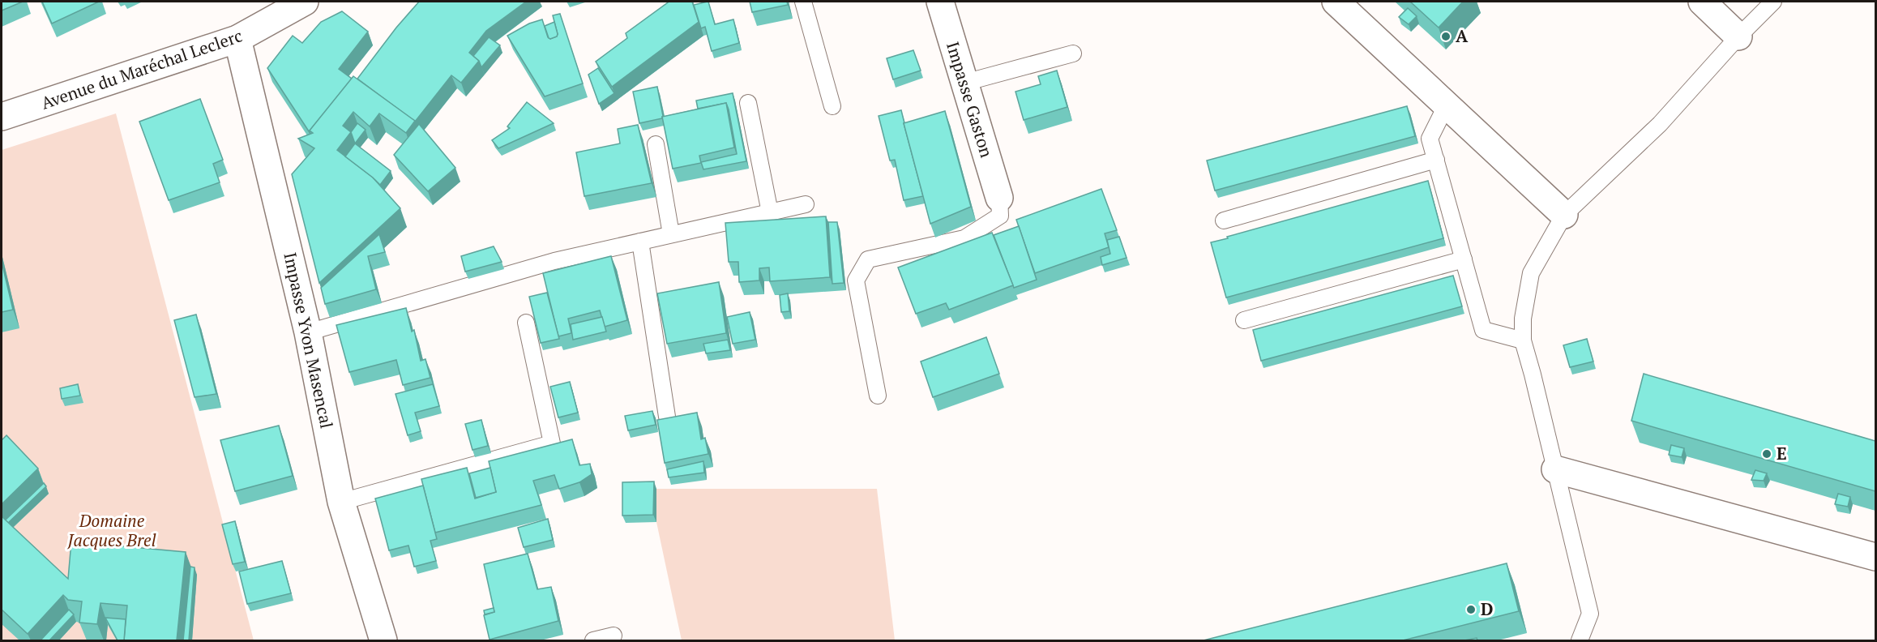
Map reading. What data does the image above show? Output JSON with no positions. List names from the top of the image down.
{
  "streets": {
    "street": ["Avenue du Maréchal Leclerc", "Impasse Gaston", "Impasse Yvon Masencal"]
  },
  "crossings": [
    ["Avenue du Maréchal Leclerc", "Impasse Yvon Masencal"]
  ],
  "parks": ["Domaine Jacques Brel"],
  "places": ["A", "E", "D"]
}
